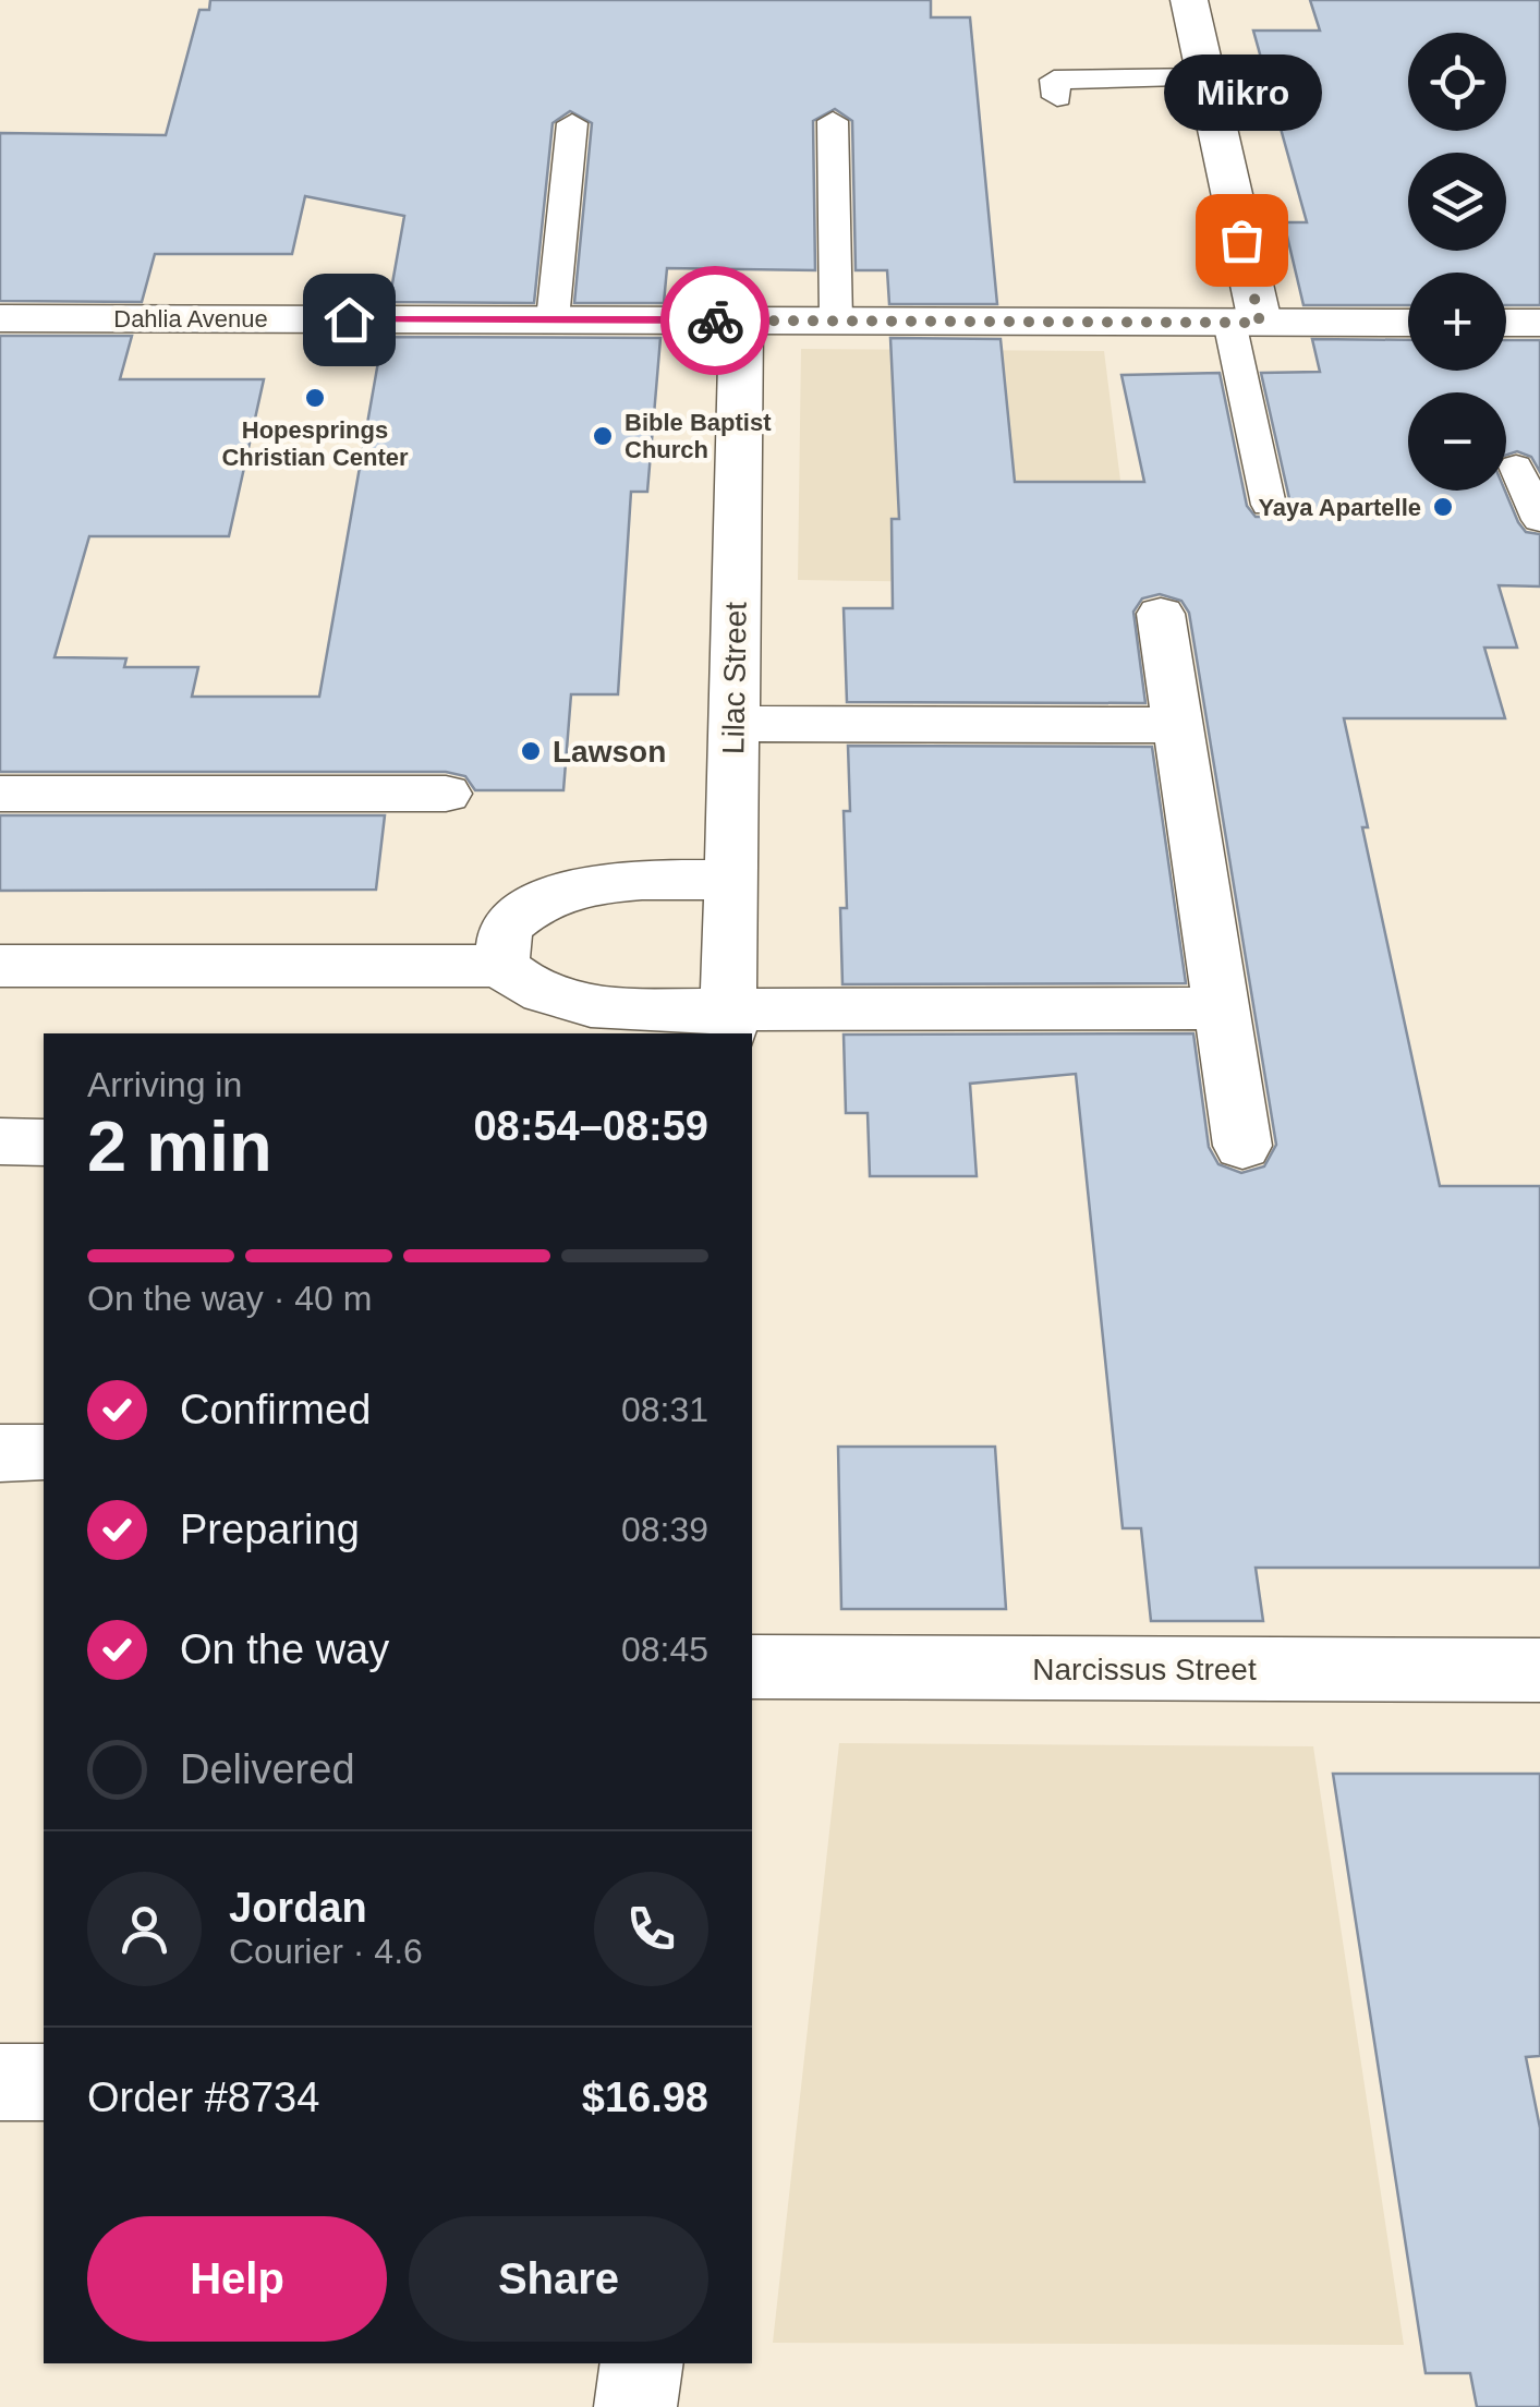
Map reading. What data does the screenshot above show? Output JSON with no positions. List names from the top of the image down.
{
  "streets": {
    "street": ["Dahlia Avenue", "Lilac Street", "Narcissus Street"]
  },
  "crossings": [
    ["Dahlia Avenue", "Lilac Street"]
  ],
  "places": [
    "Mikro",
    "Hopesprings Christian Center",
    "Bible Baptist Church",
    "Yaya Apartelle",
    "Lawson"
  ],
  "page": {
    "map_buttons": ["+", "−"],
    "bubble": "Mikro",
    "heading": ["2 min", "Arriving in", "08:54–08:59"],
    "panel": [
      "Jordan",
      "Courier · 4.6",
      "Order #8734",
      "$16.98"
    ],
    "bar": "On the way · 40 m",
    "list": [
      ["Confirmed", "08:31"],
      ["Preparing", "08:39"],
      ["On the way", "08:45"],
      "Delivered"
    ],
    "buttons": ["Help", "Share"]
  }
}
